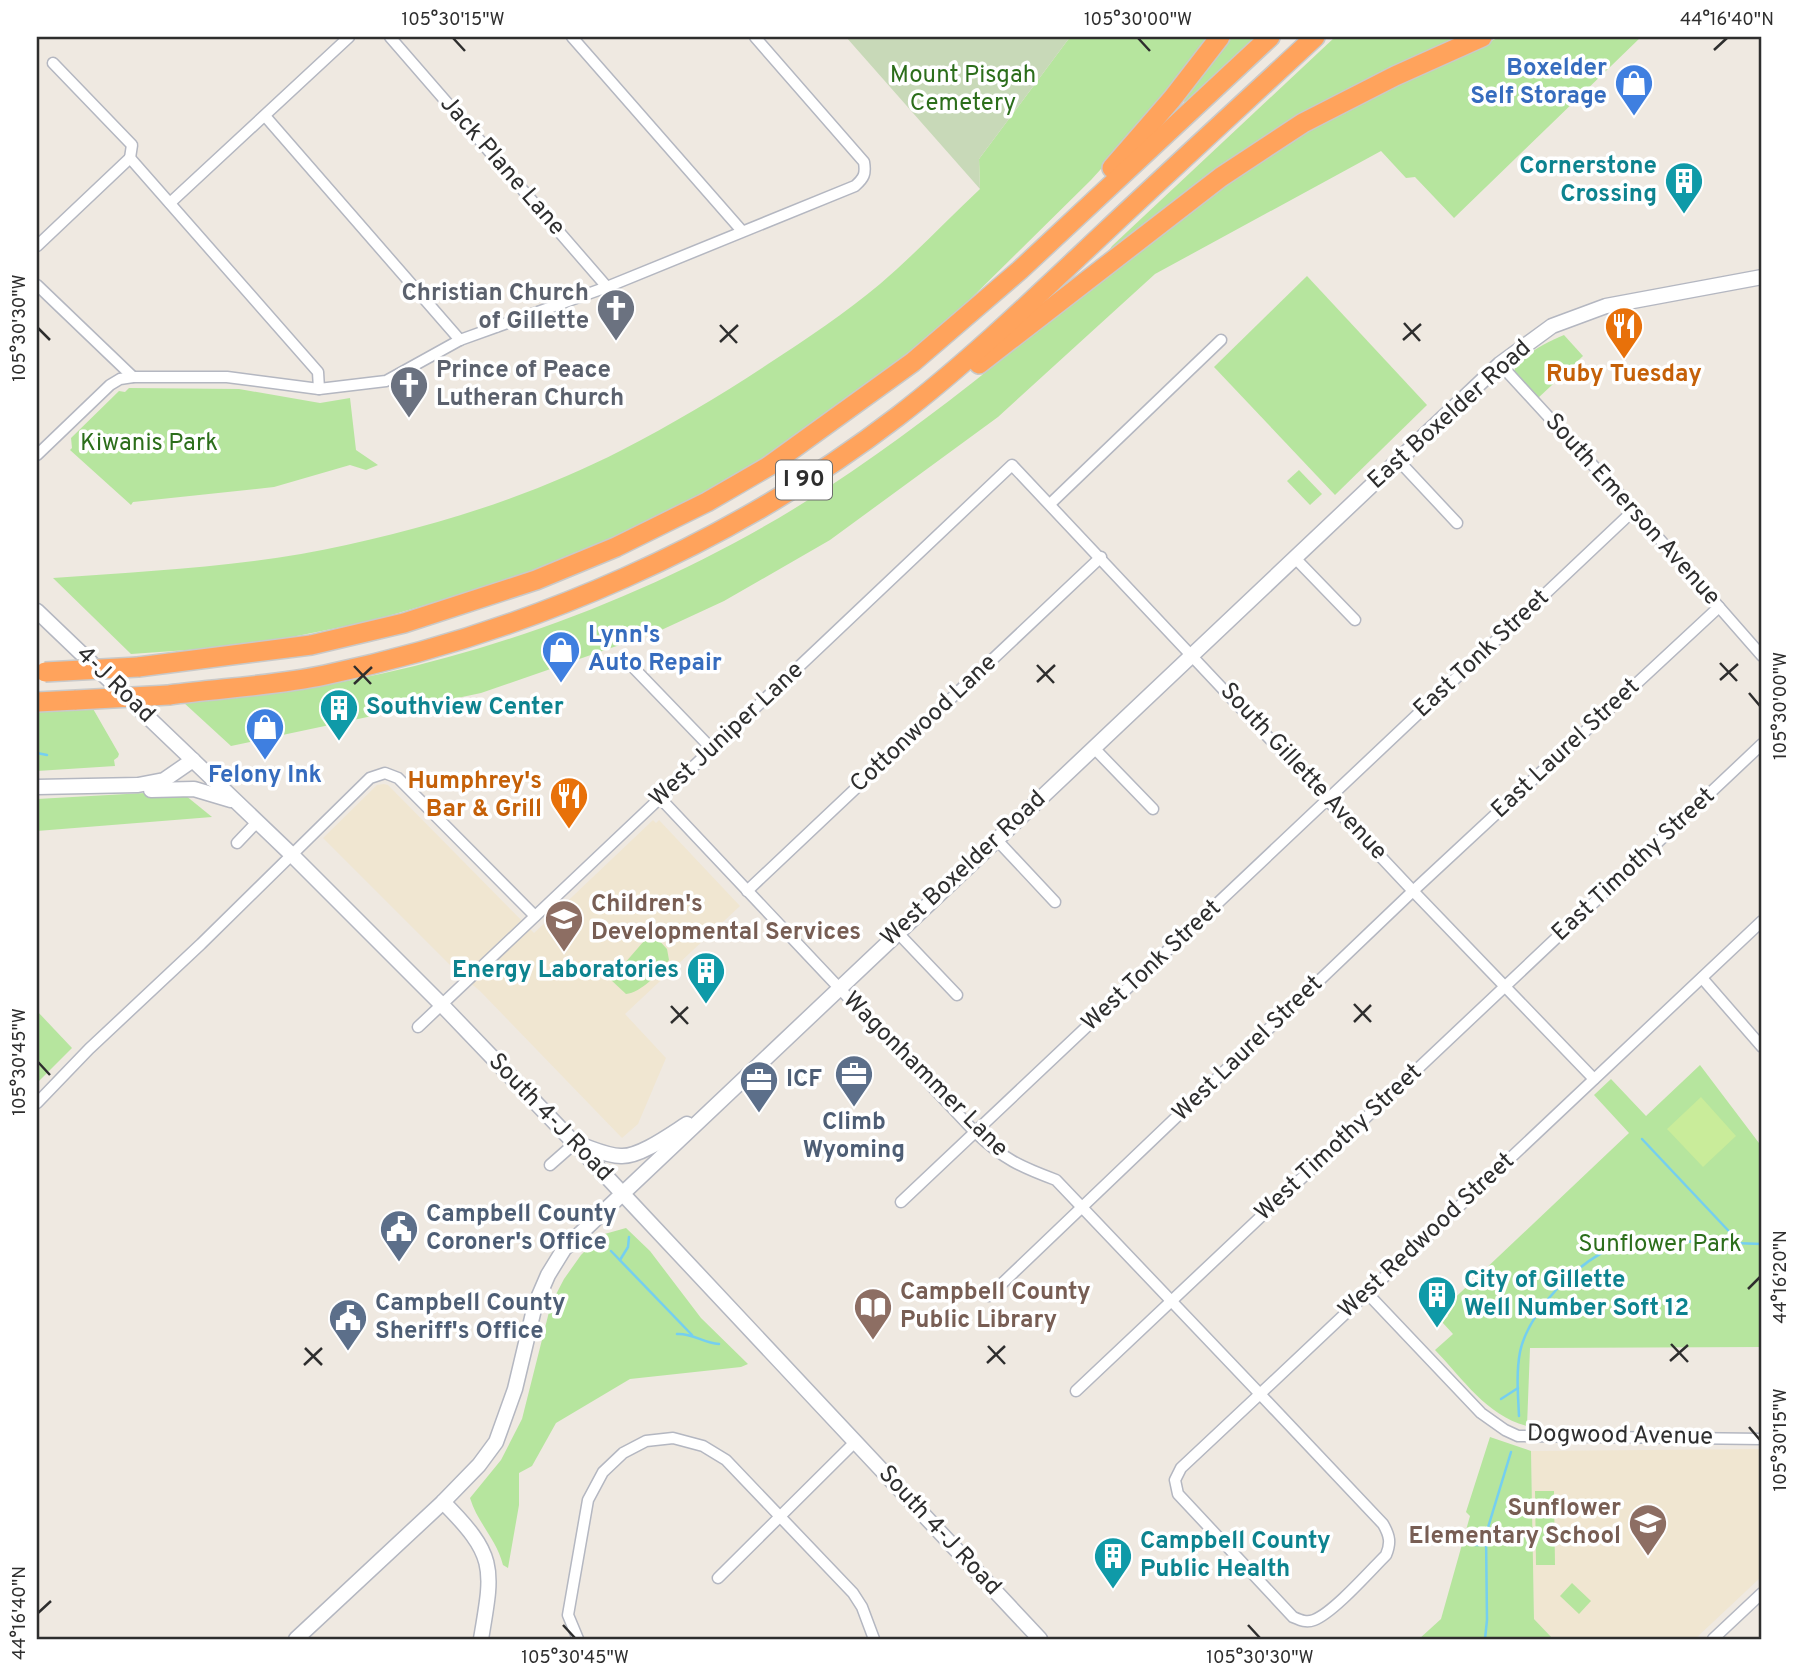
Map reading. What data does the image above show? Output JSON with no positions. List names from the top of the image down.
{
  "streets": {
    "highway": ["I 90"],
    "main road": [
      "East Boxelder Road",
      "4-J Road",
      "West Boxelder Road",
      "South 4-J Road"
    ],
    "street": [
      "Jack Plane Lane",
      "South Emerson Avenue",
      "East Tonk Street",
      "Cottonwood Lane",
      "West Juniper Lane",
      "East Laurel Street",
      "South Gillette Avenue",
      "East Timothy Street",
      "West Tonk Street",
      "West Laurel Street",
      "Wagonhammer Lane",
      "West Timothy Street",
      "West Redwood Street",
      "Dogwood Avenue"
    ]
  },
  "crossings": [
    ["East Boxelder Road", "South Emerson Avenue"],
    ["East Boxelder Road", "South Gillette Avenue"],
    ["East Boxelder Road", "West Boxelder Road"],
    ["South Emerson Avenue", "East Tonk Street"],
    ["South Emerson Avenue", "East Laurel Street"],
    ["East Tonk Street", "South Gillette Avenue"],
    ["East Tonk Street", "West Tonk Street"],
    ["4-J Road", "South 4-J Road"],
    ["Cottonwood Lane", "South Gillette Avenue"],
    ["Cottonwood Lane", "Wagonhammer Lane"],
    ["West Juniper Lane", "South Gillette Avenue"],
    ["West Juniper Lane", "Wagonhammer Lane"],
    ["West Juniper Lane", "South 4-J Road"],
    ["East Laurel Street", "South Gillette Avenue"],
    ["East Laurel Street", "West Laurel Street"],
    ["South Gillette Avenue", "East Timothy Street"],
    ["South Gillette Avenue", "West Boxelder Road"],
    ["South Gillette Avenue", "West Tonk Street"],
    ["South Gillette Avenue", "West Laurel Street"],
    ["South Gillette Avenue", "West Timothy Street"],
    ["South Gillette Avenue", "West Redwood Street"],
    ["East Timothy Street", "West Timothy Street"],
    ["West Boxelder Road", "Wagonhammer Lane"],
    ["West Tonk Street", "Wagonhammer Lane"],
    ["West Laurel Street", "Wagonhammer Lane"],
    ["Wagonhammer Lane", "West Timothy Street"],
    ["Wagonhammer Lane", "West Redwood Street"],
    ["West Redwood Street", "Dogwood Avenue"]
  ],
  "parks": ["Mount Pisgah Cemetery", "Kiwanis Park", "Sunflower Park"],
  "places": {
    "shop": ["Boxelder Self Storage", "Lynn's Auto Repair", "Felony Ink"],
    "building": [
      "Cornerstone Crossing",
      "Southview Center",
      "Energy Laboratories",
      "City of Gillette Well Number Soft 12",
      "Campbell County Public Health"
    ],
    "church": ["Christian Church of Gillette", "Prince of Peace Lutheran Church"],
    "restaurant": ["Ruby Tuesday", "Humphrey's Bar & Grill"],
    "school or university": ["Children's Developmental Services", "Sunflower Elementary School"],
    "office": ["Climb Wyoming", "ICF"],
    "public building": ["Campbell County Coroner's Office", "Campbell County Sheriff's Office"],
    "library": ["Campbell County Public Library"]
  },
  "coordinates": [
    "105°30'15\"W",
    "105°30'00\"W",
    "44°16'40\"N",
    "105°30'30\"W",
    "105°30'45\"W",
    "44°16'20\"N"
  ]
}
